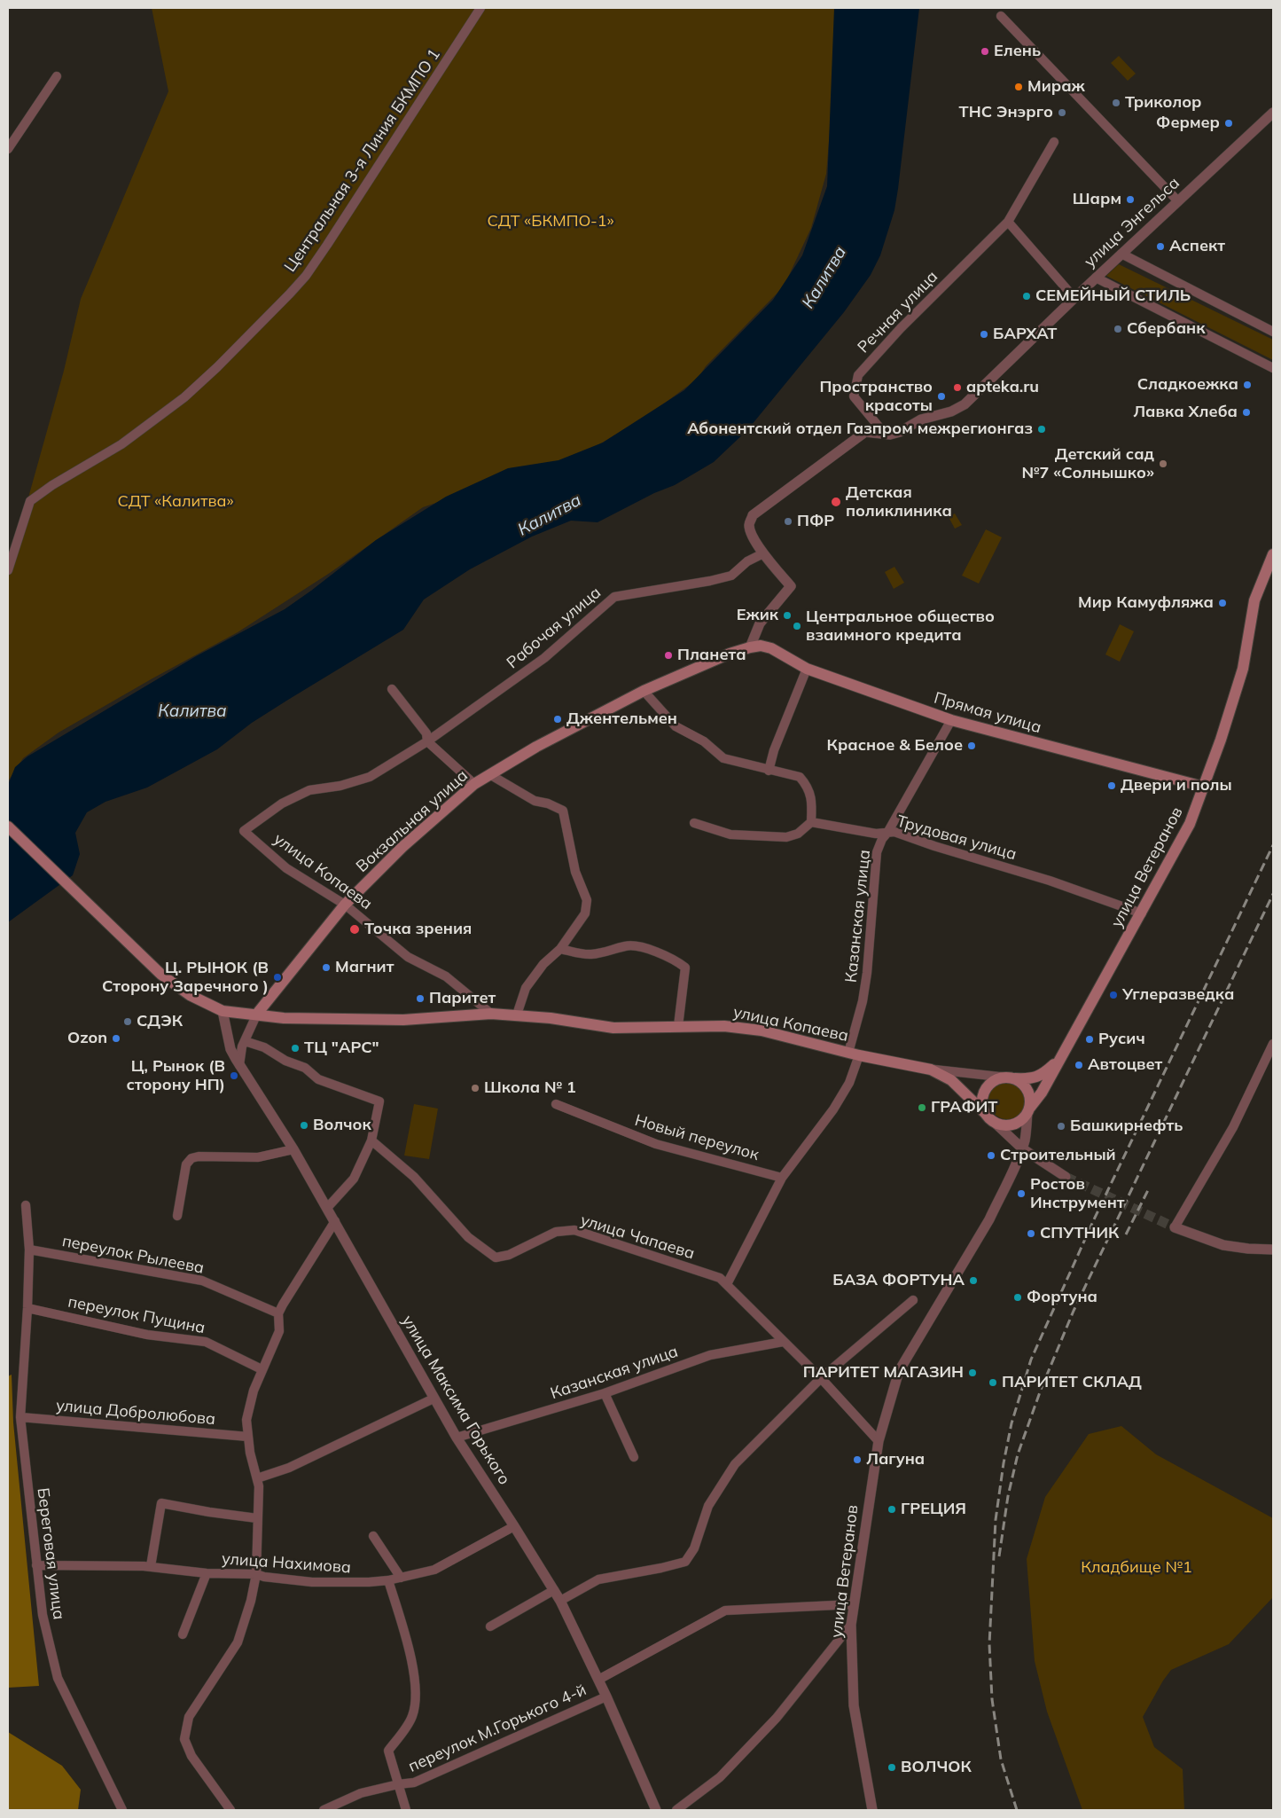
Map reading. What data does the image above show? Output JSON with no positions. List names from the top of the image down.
{
  "streets": {
    "main road": [
      "Прямая улица",
      "Вокзальная улица",
      "улица Ветеранов",
      "улица Копаева"
    ],
    "street": [
      "Центральная 3-я Линия БКМПО 1",
      "улица Энгельса",
      "Речная улица",
      "Рабочая улица",
      "Трудовая улица",
      "Казанская улица",
      "Новый переулок",
      "улица Чапаева",
      "переулок Рылеева",
      "переулок Пущина",
      "улица Максима Горького",
      "улица Добролюбова",
      "Береговая улица",
      "улица Нахимова",
      "переулок М.Горького 4-й"
    ]
  },
  "crossings": [
    ["улица Энгельса", "Речная улица"],
    ["улица Энгельса", "Рабочая улица"],
    ["улица Энгельса", "Вокзальная улица"],
    ["Рабочая улица", "улица Копаева"],
    ["Прямая улица", "Вокзальная улица"],
    ["Прямая улица", "улица Ветеранов"],
    ["Прямая улица", "Казанская улица"],
    ["Вокзальная улица", "улица Копаева"],
    ["Трудовая улица", "улица Ветеранов"],
    ["Трудовая улица", "Казанская улица"],
    ["улица Ветеранов", "улица Копаева"],
    ["улица Ветеранов", "улица Чапаева"],
    ["улица Копаева", "Казанская улица"],
    ["улица Копаева", "улица Максима Горького"],
    ["Казанская улица", "Новый переулок"],
    ["Казанская улица", "улица Чапаева"],
    ["Казанская улица", "улица Максима Горького"],
    ["переулок Рылеева", "Береговая улица"],
    ["переулок Пущина", "Береговая улица"],
    ["улица Максима Горького", "улица Нахимова"],
    ["улица Максима Горького", "переулок М.Горького 4-й"],
    ["улица Добролюбова", "Береговая улица"],
    ["Береговая улица", "улица Нахимова"]
  ],
  "water": ["Калитва"],
  "parks": ["СДТ «БКМПО-1»", "СДТ «Калитва»", "Кладбище №1"],
  "places": [
    "Елень",
    "Мираж",
    "Триколор",
    "ТНС Энэрго",
    "Фермер",
    "Шарм",
    "Аспект",
    "СЕМЕЙНЫЙ СТИЛЬ",
    "Сбербанк",
    "БАРХАТ",
    "Сладкоежка",
    "apteka.ru",
    "Пространство красоты",
    "Лавка Хлеба",
    "Абонентский отдел Газпром межрегионгаз",
    "Детский сад №7 «Солнышко»",
    "Детская поликлиника",
    "ПФР",
    "Мир Камуфляжа",
    "Ежик",
    "Центральное общество взаимного кредита",
    "Планета",
    "Джентельмен",
    "Красное & Белое",
    "Двери и полы",
    "Точка зрения",
    "Магнит",
    "Ц. РЫНОК (В Сторону Заречного )",
    "Углеразведка",
    "Паритет",
    "СДЭК",
    "Ozon",
    "Русич",
    "ТЦ \"АРС\"",
    "Автоцвет",
    "Ц, Рынок (В сторону НП)",
    "Школа № 1",
    "ГРАФИТ",
    "Волчок",
    "Башкирнефть",
    "Строительный",
    "Ростов Инструмент",
    "СПУТНИК",
    "БАЗА ФОРТУНА",
    "Фортуна",
    "ПАРИТЕТ МАГАЗИН",
    "ПАРИТЕТ СКЛАД",
    "Лагуна",
    "ГРЕЦИЯ",
    "ВОЛЧОК"
  ]
}
